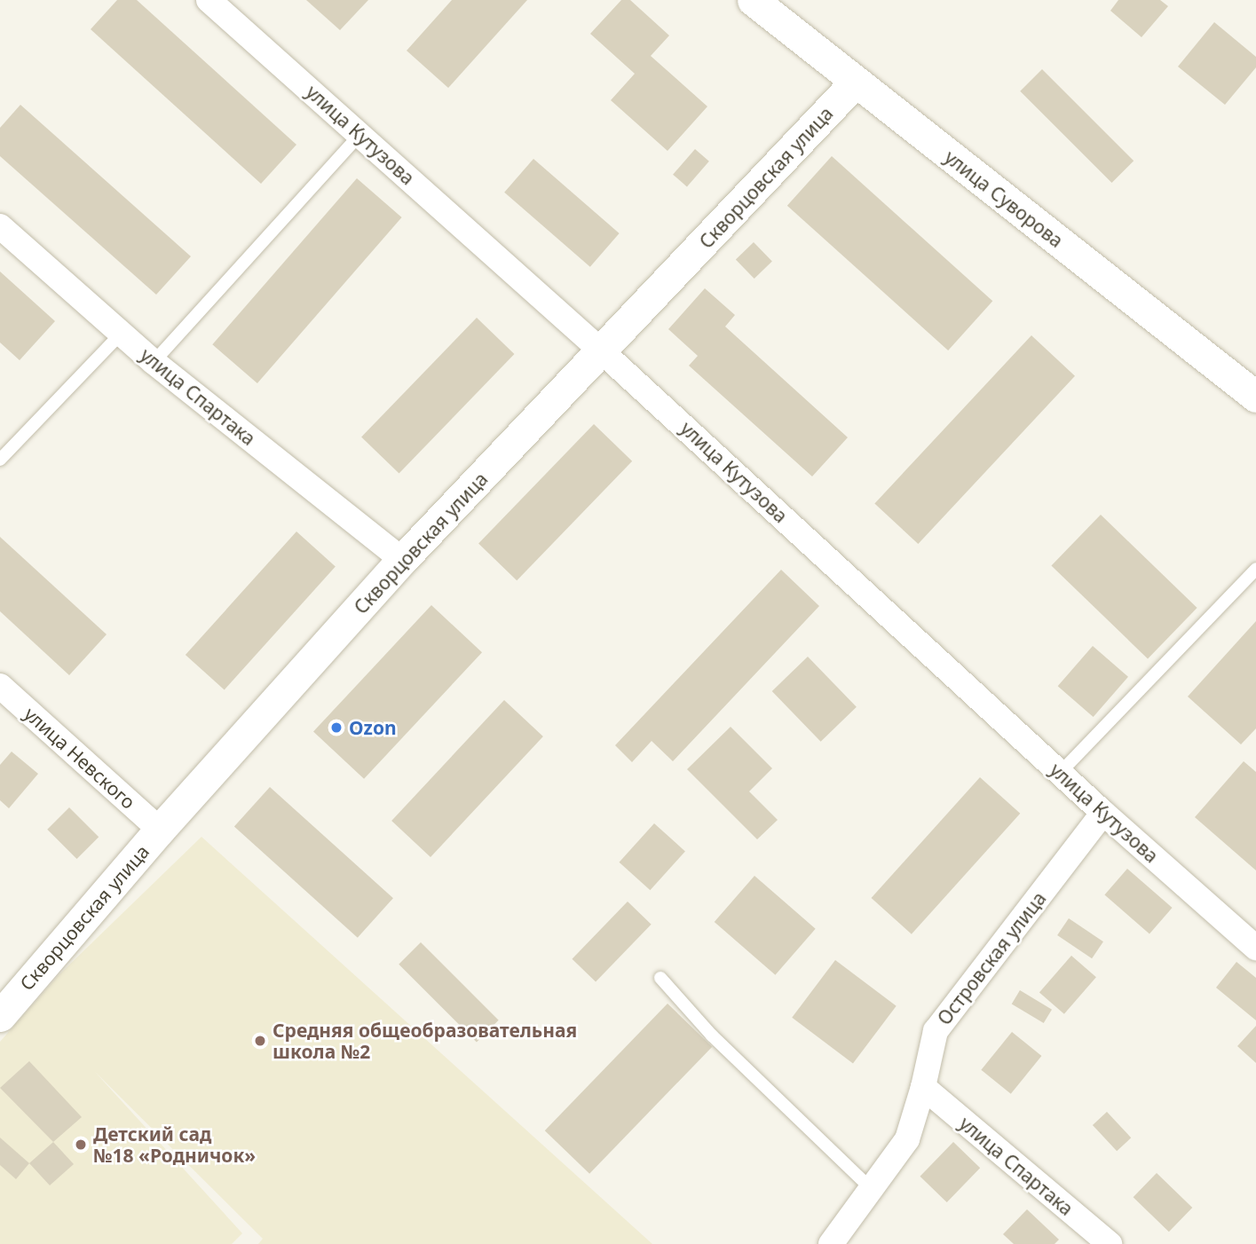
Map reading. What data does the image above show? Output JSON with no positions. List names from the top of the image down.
{
  "streets": {
    "street": [
      "улица Кутузова",
      "Скворцовская улица",
      "улица Суворова",
      "улица Спартака",
      "улица Невского",
      "Островская улица"
    ]
  },
  "crossings": [
    ["улица Кутузова", "Скворцовская улица"],
    ["улица Кутузова", "Островская улица"],
    ["Скворцовская улица", "улица Суворова"],
    ["Скворцовская улица", "улица Спартака"],
    ["Скворцовская улица", "улица Невского"],
    ["улица Спартака", "Островская улица"]
  ],
  "places": ["Ozon", "Средняя общеобразовательная школа №2", "Детский сад №18 «Родничок»"]
}
